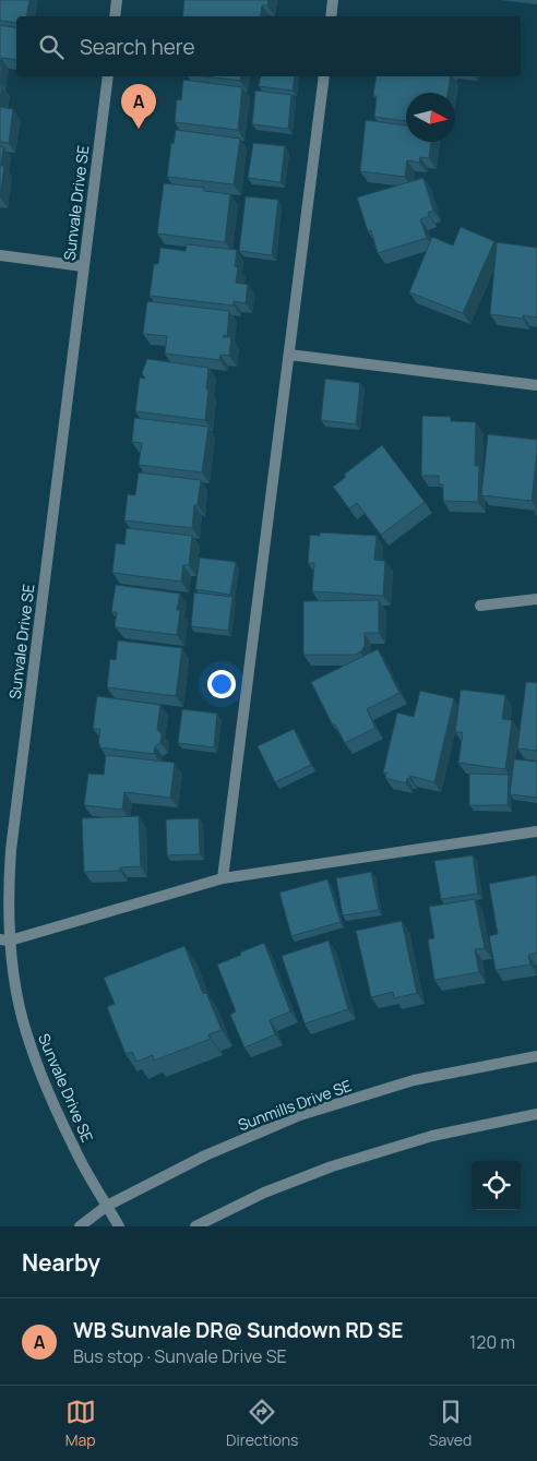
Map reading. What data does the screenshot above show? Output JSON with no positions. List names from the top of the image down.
{
  "streets": {
    "street": ["Sunvale Drive SE", "Sunmills Drive SE"]
  },
  "crossings": [
    ["Sunvale Drive SE", "Sunmills Drive SE"]
  ],
  "north": "right",
  "page": {
    "search": "Search here",
    "pins": "A",
    "heading": "Nearby",
    "list": [
      {
        "mark": "A",
        "name": "WB Sunvale DR@ Sundown RD SE",
        "note": "Bus stop · Sunvale Drive SE",
        "value": "120 m"
      }
    ],
    "nav": ["Map", "Directions", "Saved"]
  }
}
